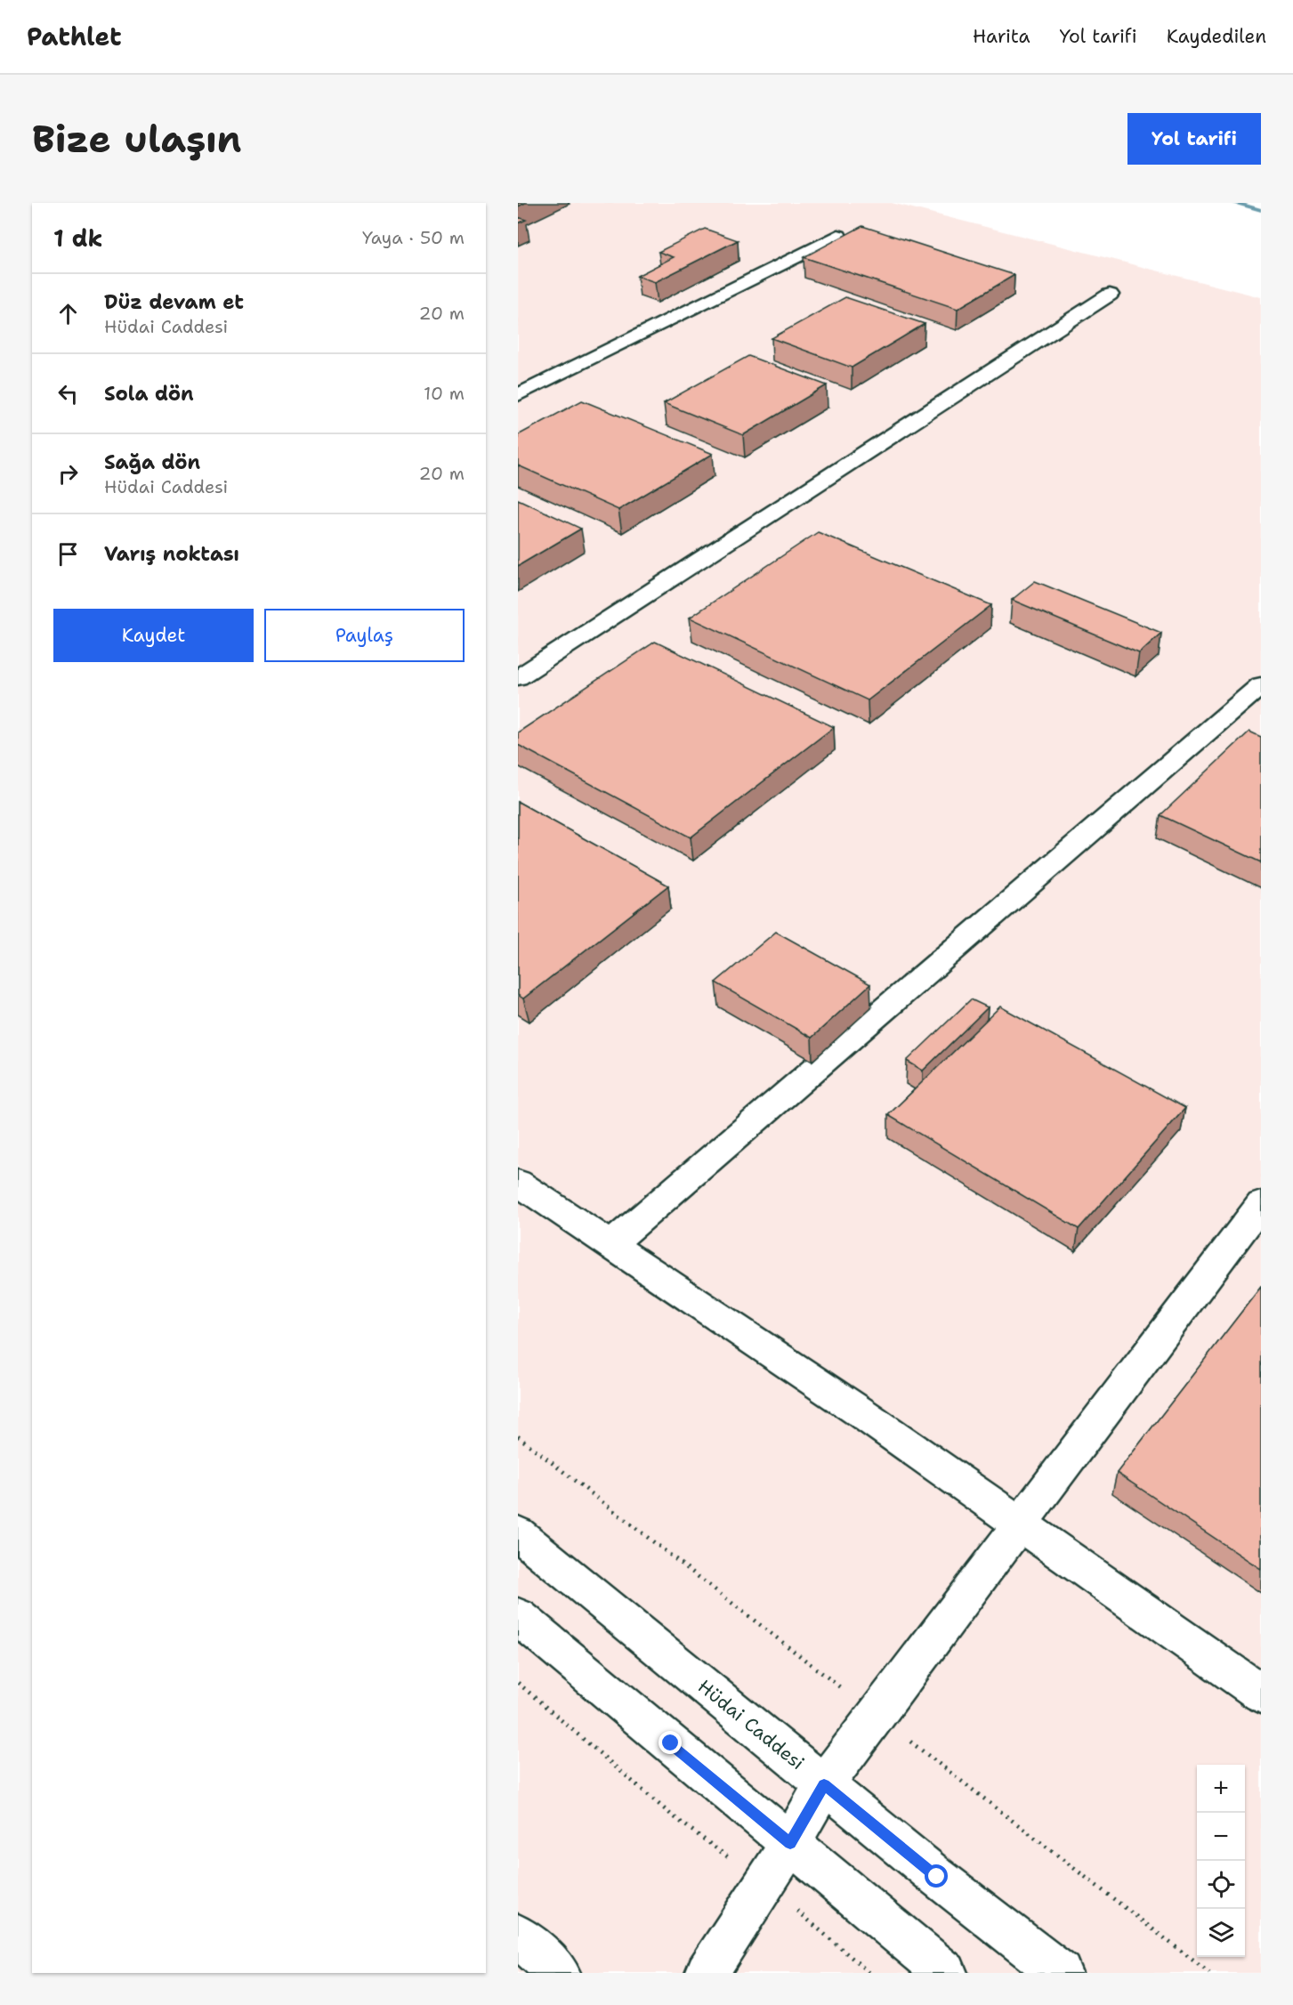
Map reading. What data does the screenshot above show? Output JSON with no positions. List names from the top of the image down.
{
  "streets": {
    "street": ["Hüdai Caddesi"]
  },
  "page": {
    "header": "Pathlet",
    "nav": ["Harita", "Yol tarifi", "Kaydedilen"],
    "buttons": [
      "Yol tarifi",
      ["Kaydet", "Paylaş"]
    ],
    "title": "Bize ulaşın",
    "heading": ["1 dk", "Yaya · 50 m"],
    "list": [
      ["Düz devam et", "Hüdai Caddesi", "20 m"],
      ["Sola dön", "10 m"],
      ["Sağa dön", "Hüdai Caddesi", "20 m"],
      "Varış noktası"
    ],
    "map_buttons": ["+", "−"]
  }
}
